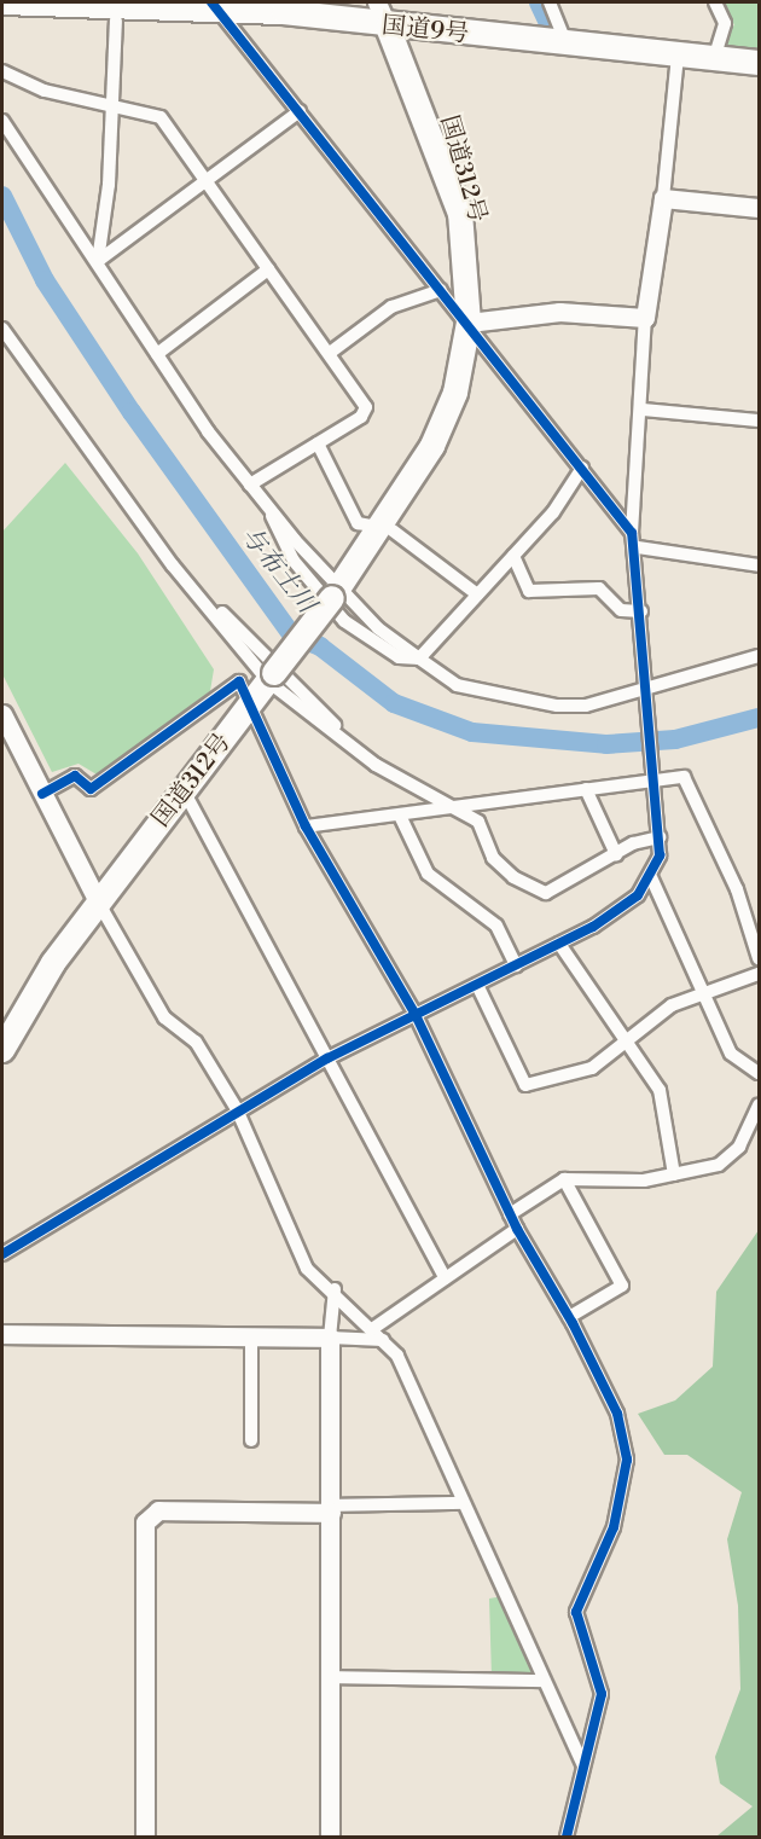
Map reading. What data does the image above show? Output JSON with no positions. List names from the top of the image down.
{
  "streets": {
    "highway": ["国道9号", "国道312号"]
  },
  "crossings": [
    ["国道9号", "国道312号"]
  ],
  "water": ["与布土川"]
}
